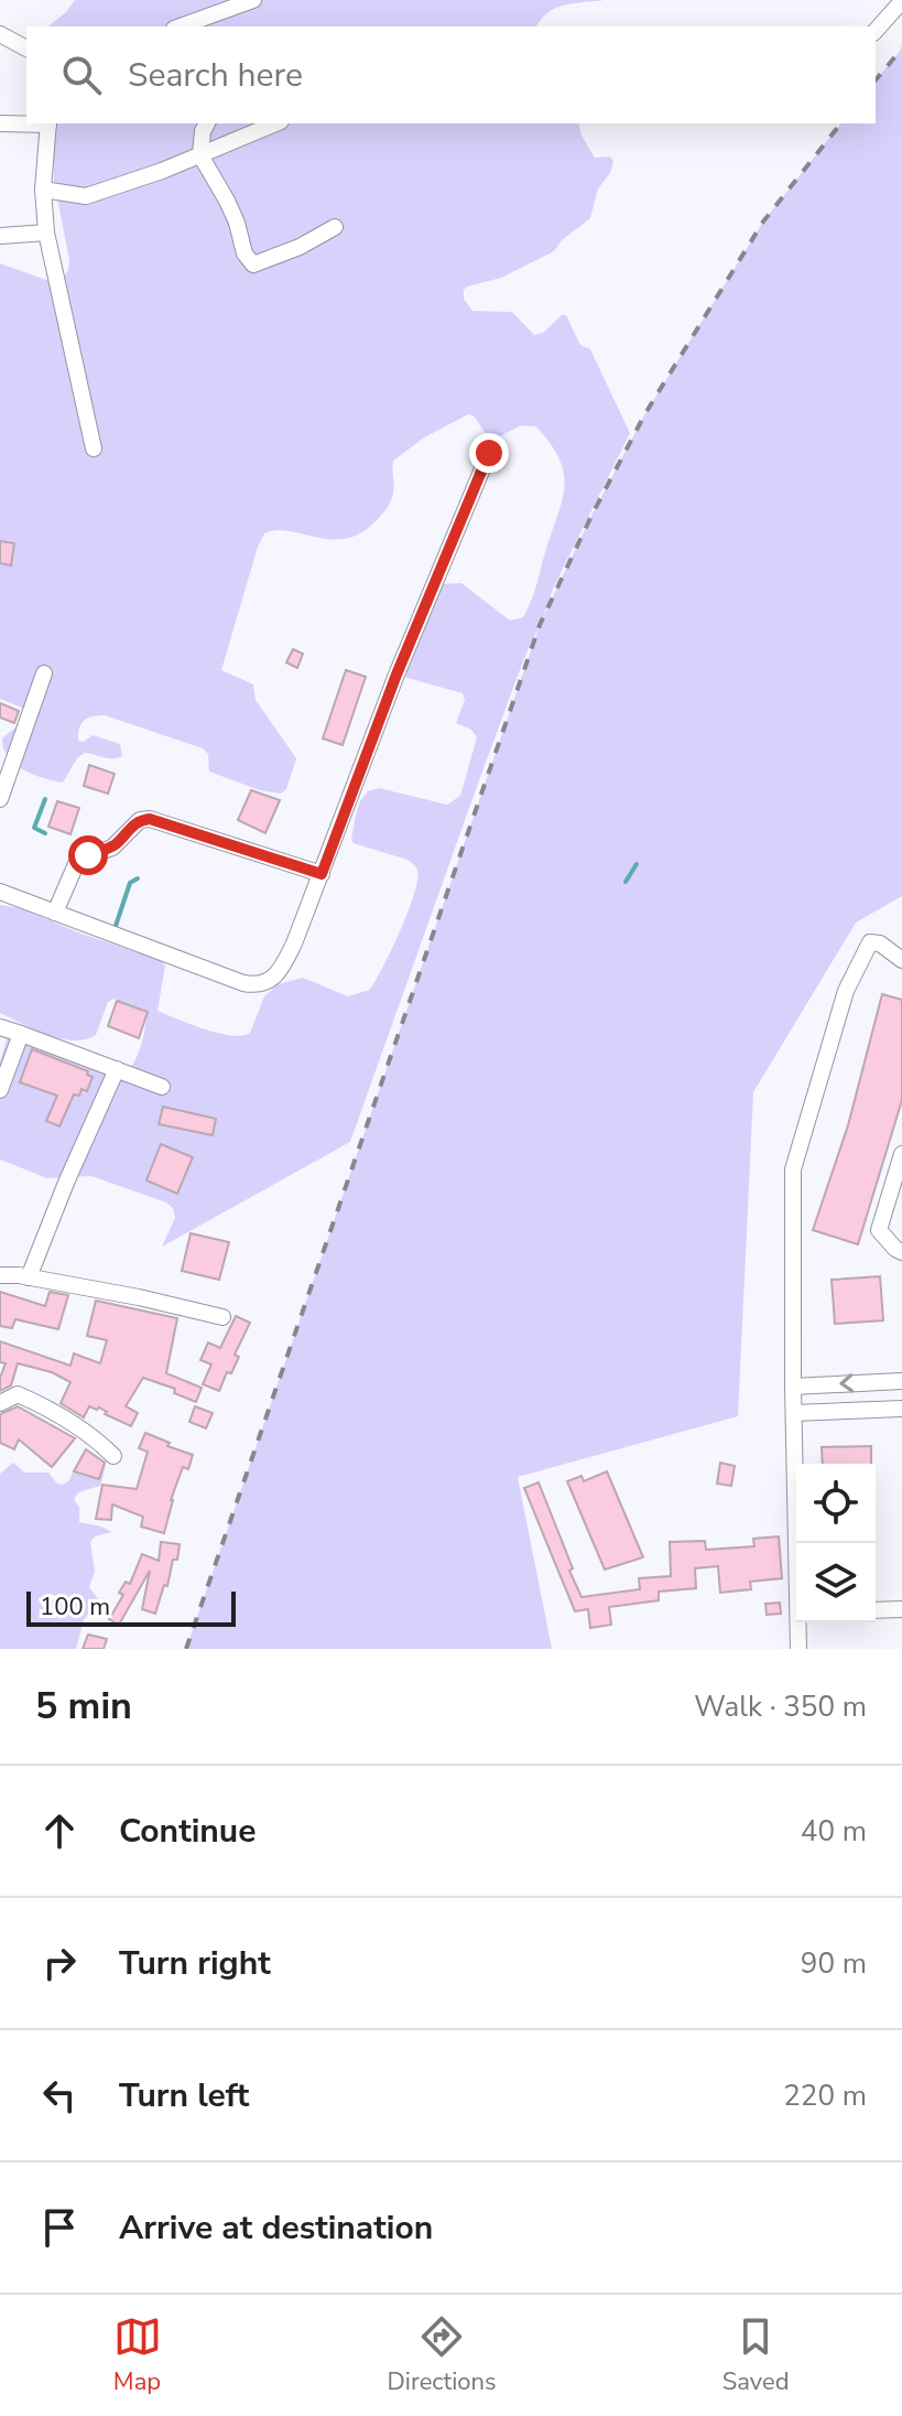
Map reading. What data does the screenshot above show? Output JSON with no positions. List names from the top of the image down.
{
  "scale_bar": "100 m",
  "page": {
    "search": "Search here",
    "scale": "100 m",
    "heading": ["5 min", "Walk · 350 m"],
    "list": [
      ["Continue", "40 m"],
      ["Turn right", "90 m"],
      ["Turn left", "220 m"],
      "Arrive at destination"
    ],
    "nav": ["Map", "Directions", "Saved"]
  }
}
